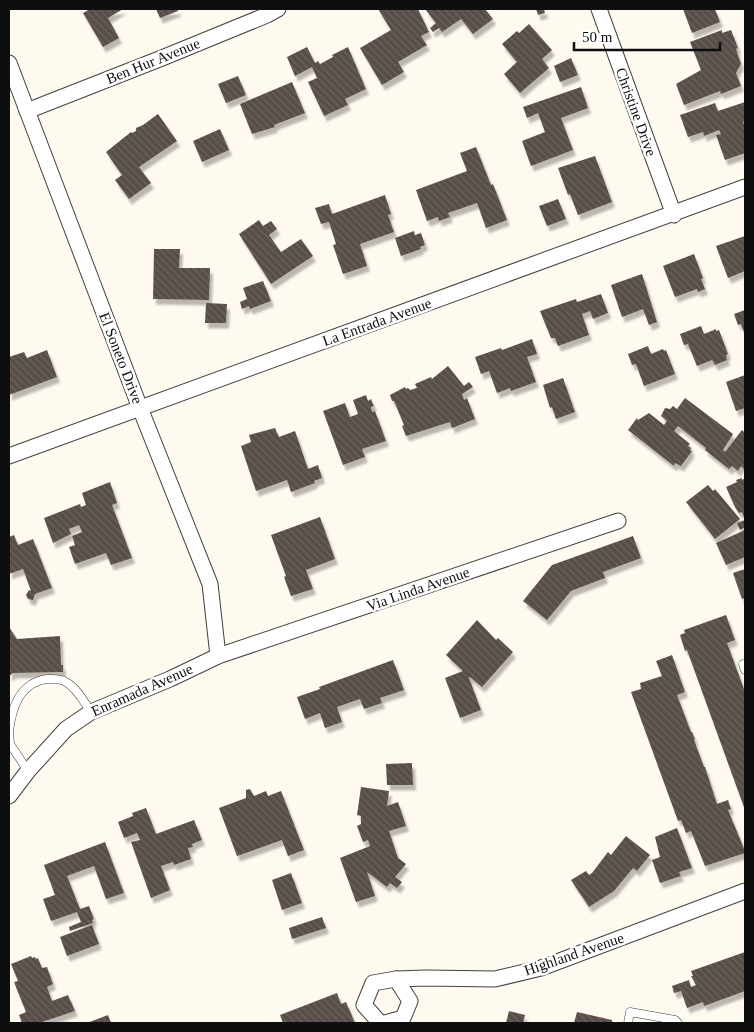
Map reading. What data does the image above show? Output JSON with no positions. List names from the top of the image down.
{
  "streets": {
    "street": [
      "Ben Hur Avenue",
      "Christine Drive",
      "La Entrada Avenue",
      "El Soneto Drive",
      "Via Linda Avenue",
      "Enramada Avenue",
      "Highland Avenue"
    ]
  },
  "crossings": [
    ["Ben Hur Avenue", "El Soneto Drive"],
    ["Christine Drive", "La Entrada Avenue"],
    ["La Entrada Avenue", "El Soneto Drive"],
    ["El Soneto Drive", "Via Linda Avenue"],
    ["El Soneto Drive", "Enramada Avenue"],
    ["Via Linda Avenue", "Enramada Avenue"]
  ],
  "scale_bar": "50 m"
}
